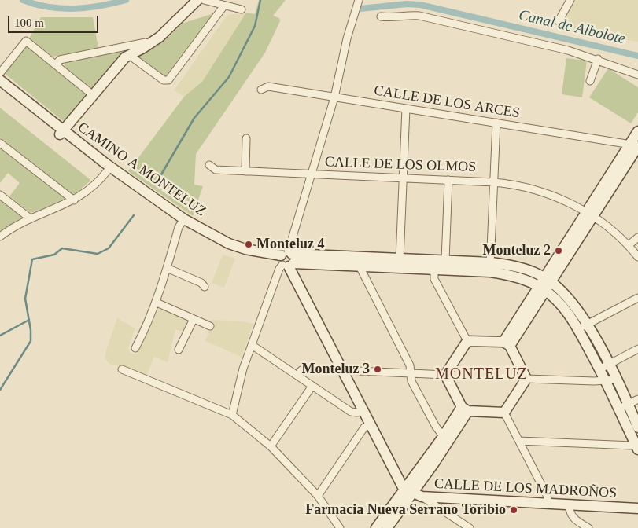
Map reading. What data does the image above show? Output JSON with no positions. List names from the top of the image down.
{
  "streets": {
    "street": [
      "CALLE DE LOS ARCES",
      "CALLE DE LOS OLMOS",
      "CAMINO A MONTELUZ",
      "CALLE DE LOS MADROÑOS"
    ]
  },
  "districts": ["MONTELUZ"],
  "water": ["Canal de Albolote"],
  "places": [
    "Monteluz 4",
    "Monteluz 2",
    "Monteluz 3",
    "Farmacia Nueva Serrano Toribio"
  ],
  "scale_bar": "100 m"
}
